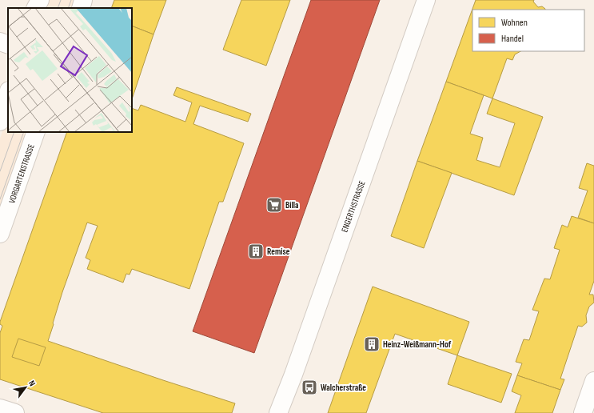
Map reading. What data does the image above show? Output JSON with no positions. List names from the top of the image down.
{
  "streets": {
    "street": ["VORGARTENSTRASSE", "ENGERTHSTRASSE"]
  },
  "places": {
    "supermarket": ["Billa"],
    "building": ["Remise", "Heinz-Weißmann-Hof"],
    "bus stop": ["Walcherstraße"]
  },
  "legend": ["Wohnen", "Handel"],
  "north": "top right"
}
